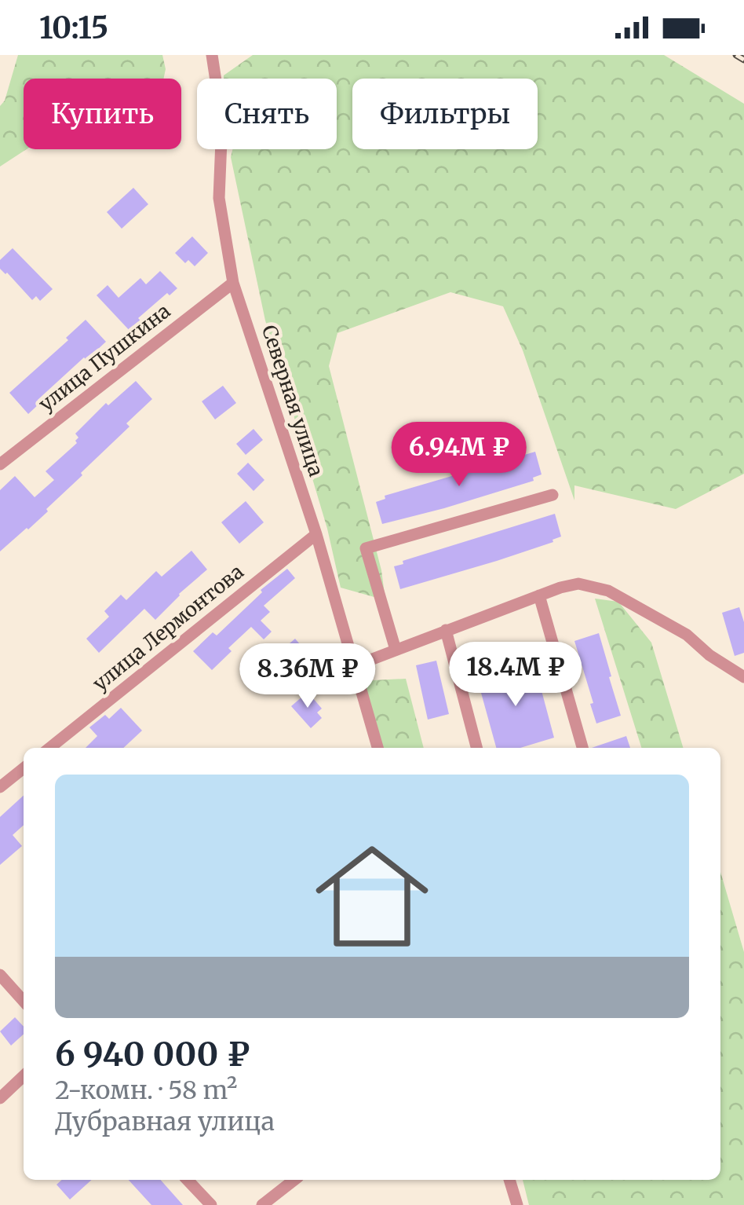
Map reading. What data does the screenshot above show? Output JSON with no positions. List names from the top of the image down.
{
  "streets": {
    "street": ["улица Пушкина", "Северная улица", "улица Лермонтова"]
  },
  "crossings": [
    ["улица Пушкина", "Северная улица"],
    ["Северная улица", "улица Лермонтова"]
  ],
  "page": {
    "status": "10:15",
    "chip": ["Купить", "Снять", "Фильтры"],
    "price": ["6.94M ₽", "18.4M ₽", "8.36M ₽"],
    "list": [
      {
        "name": "6 940 000 ₽",
        "note": "2-комн. · 58 m² · Дубравная улица"
      }
    ]
  }
}
